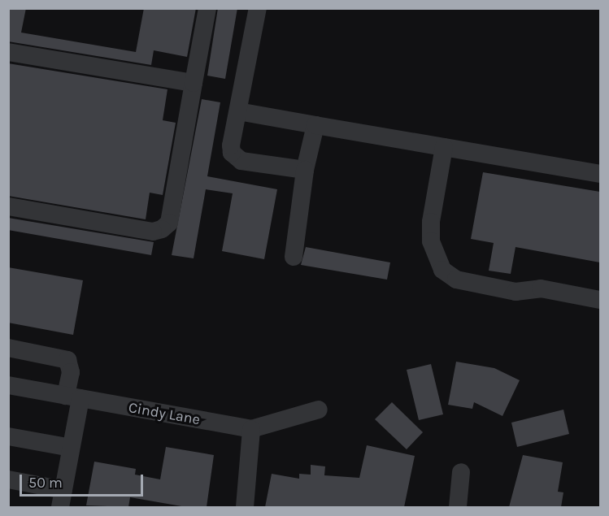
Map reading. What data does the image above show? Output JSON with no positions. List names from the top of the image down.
{
  "streets": {
    "street": ["Cindy Lane"]
  },
  "scale_bar": "50 m"
}
